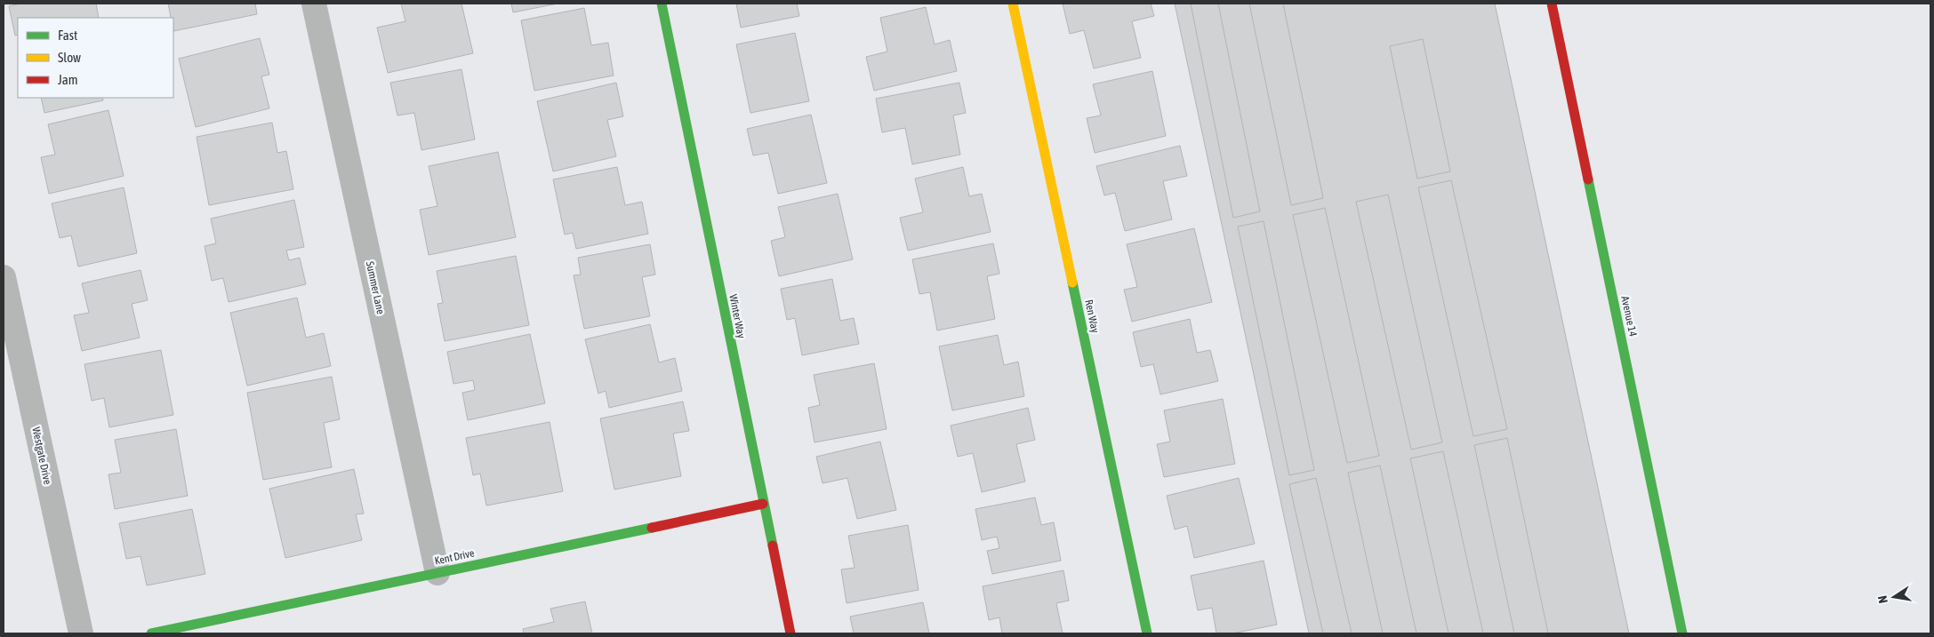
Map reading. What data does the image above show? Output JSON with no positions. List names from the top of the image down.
{
  "streets": {
    "street": [
      "Summer Lane",
      "Winter Way",
      "Ren Way",
      "Avenue 14",
      "Westgate Drive",
      "Kent Drive"
    ]
  },
  "crossings": [
    ["Summer Lane", "Kent Drive"],
    ["Winter Way", "Kent Drive"]
  ],
  "legend": ["Fast", "Slow", "Jam"],
  "north": "left"
}
